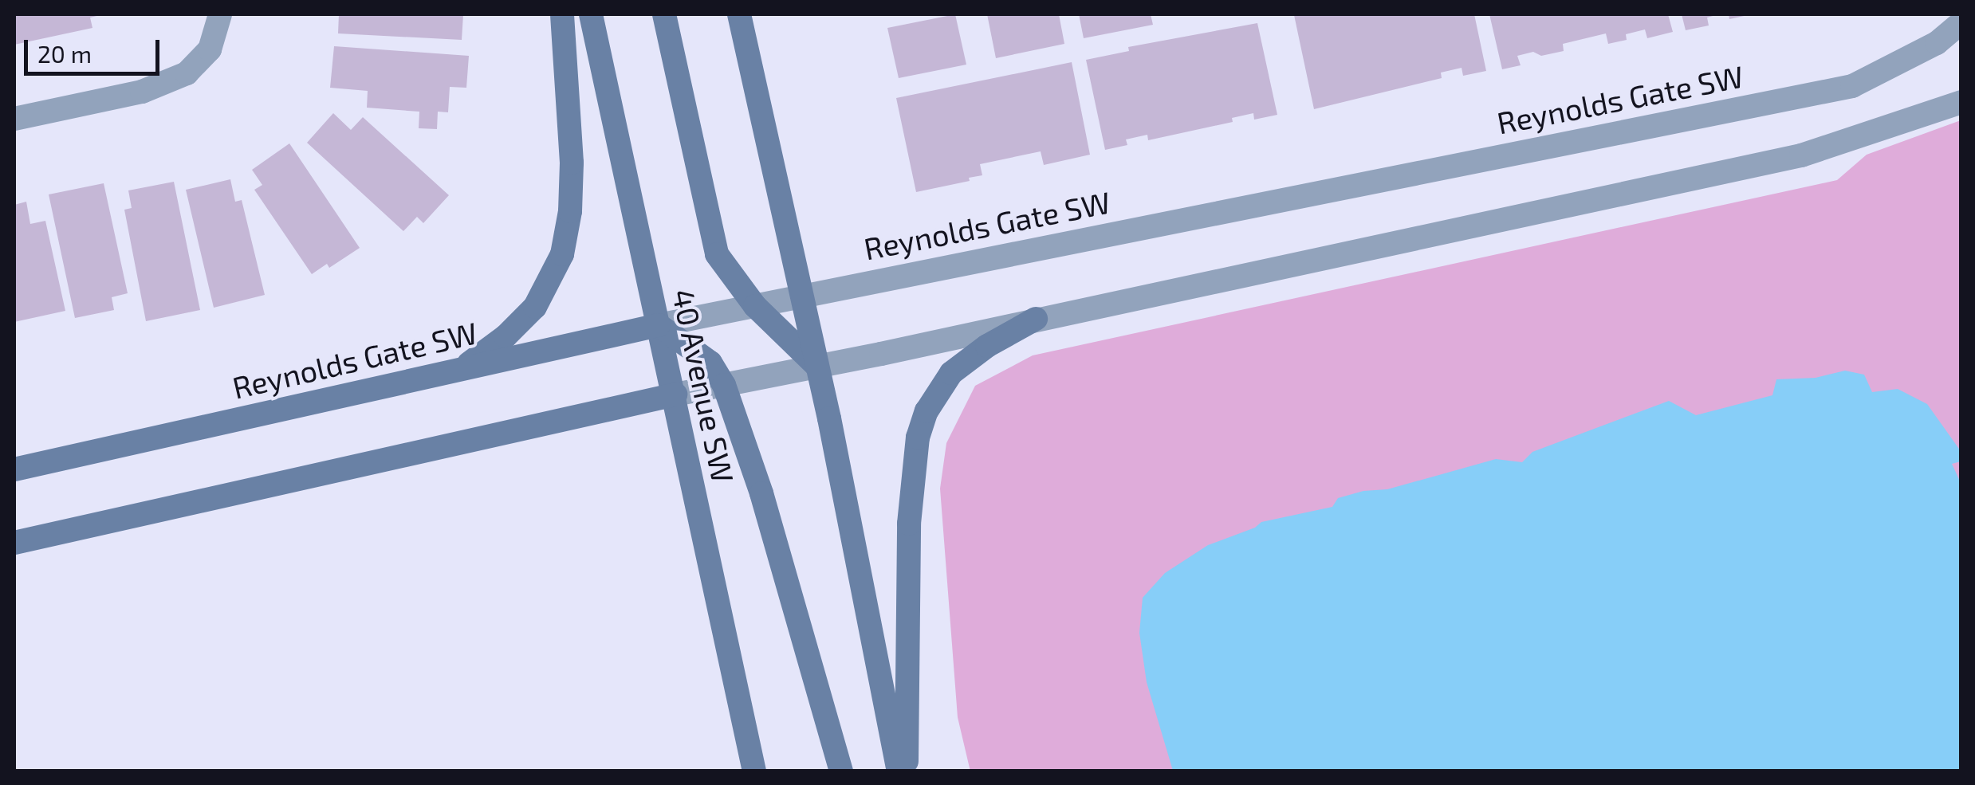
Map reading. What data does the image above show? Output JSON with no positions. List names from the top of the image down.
{
  "streets": {
    "main road": ["Reynolds Gate SW", "40 Avenue SW"]
  },
  "crossings": [
    ["Reynolds Gate SW", "40 Avenue SW"]
  ],
  "scale_bar": "20 m"
}
